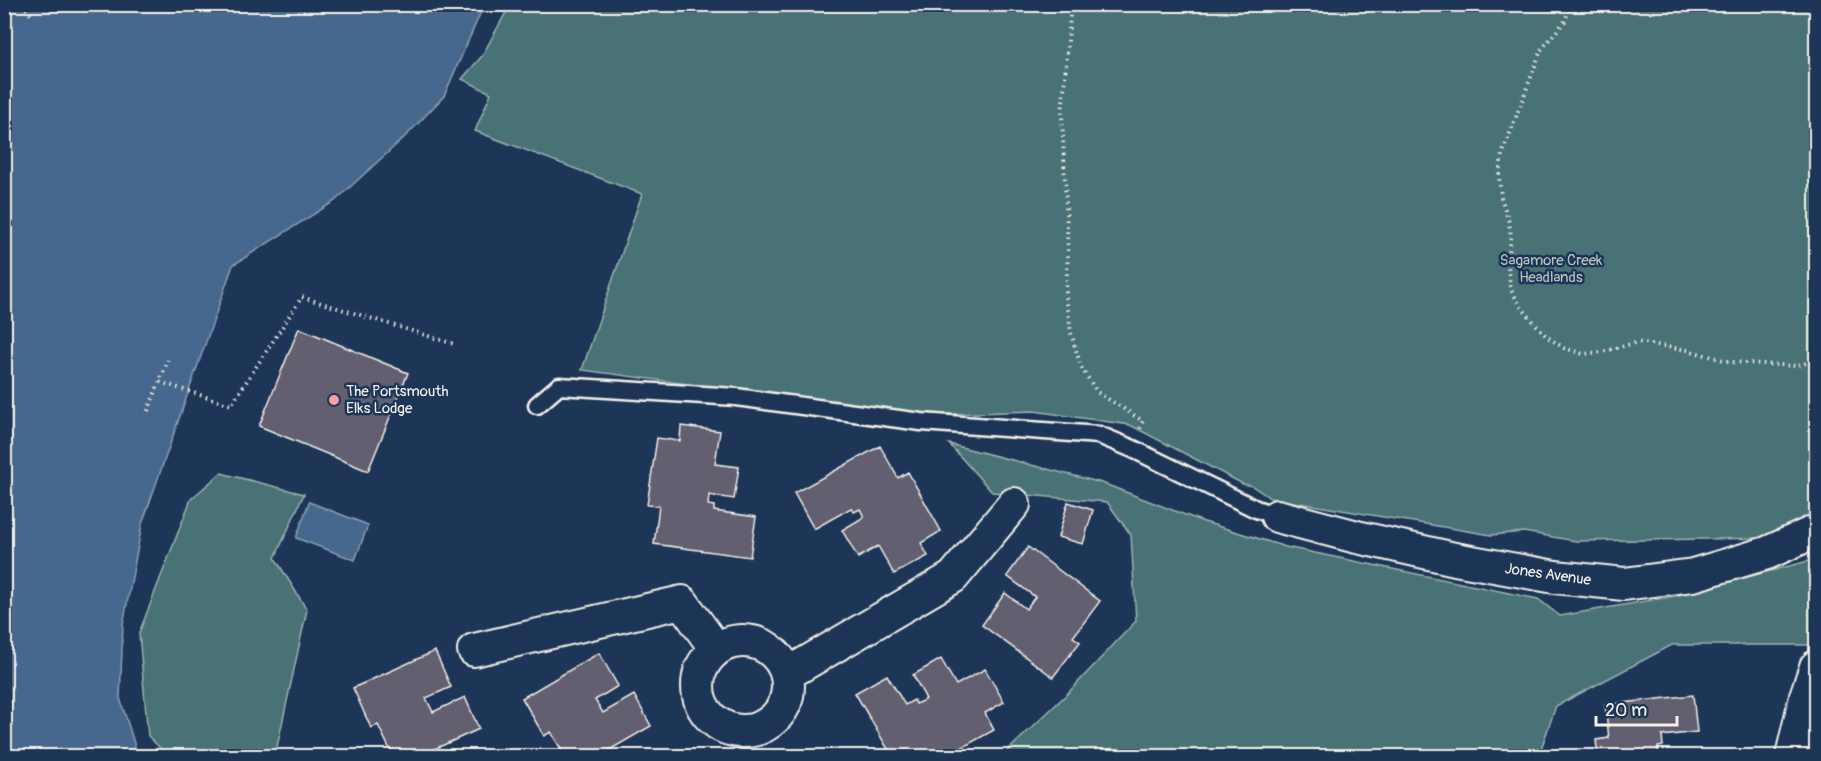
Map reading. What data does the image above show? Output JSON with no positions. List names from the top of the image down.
{
  "streets": {
    "street": ["Jones Avenue"]
  },
  "parks": ["Sagamore Creek Headlands"],
  "places": ["The Portsmouth Elks Lodge"],
  "scale_bar": "20 m"
}
